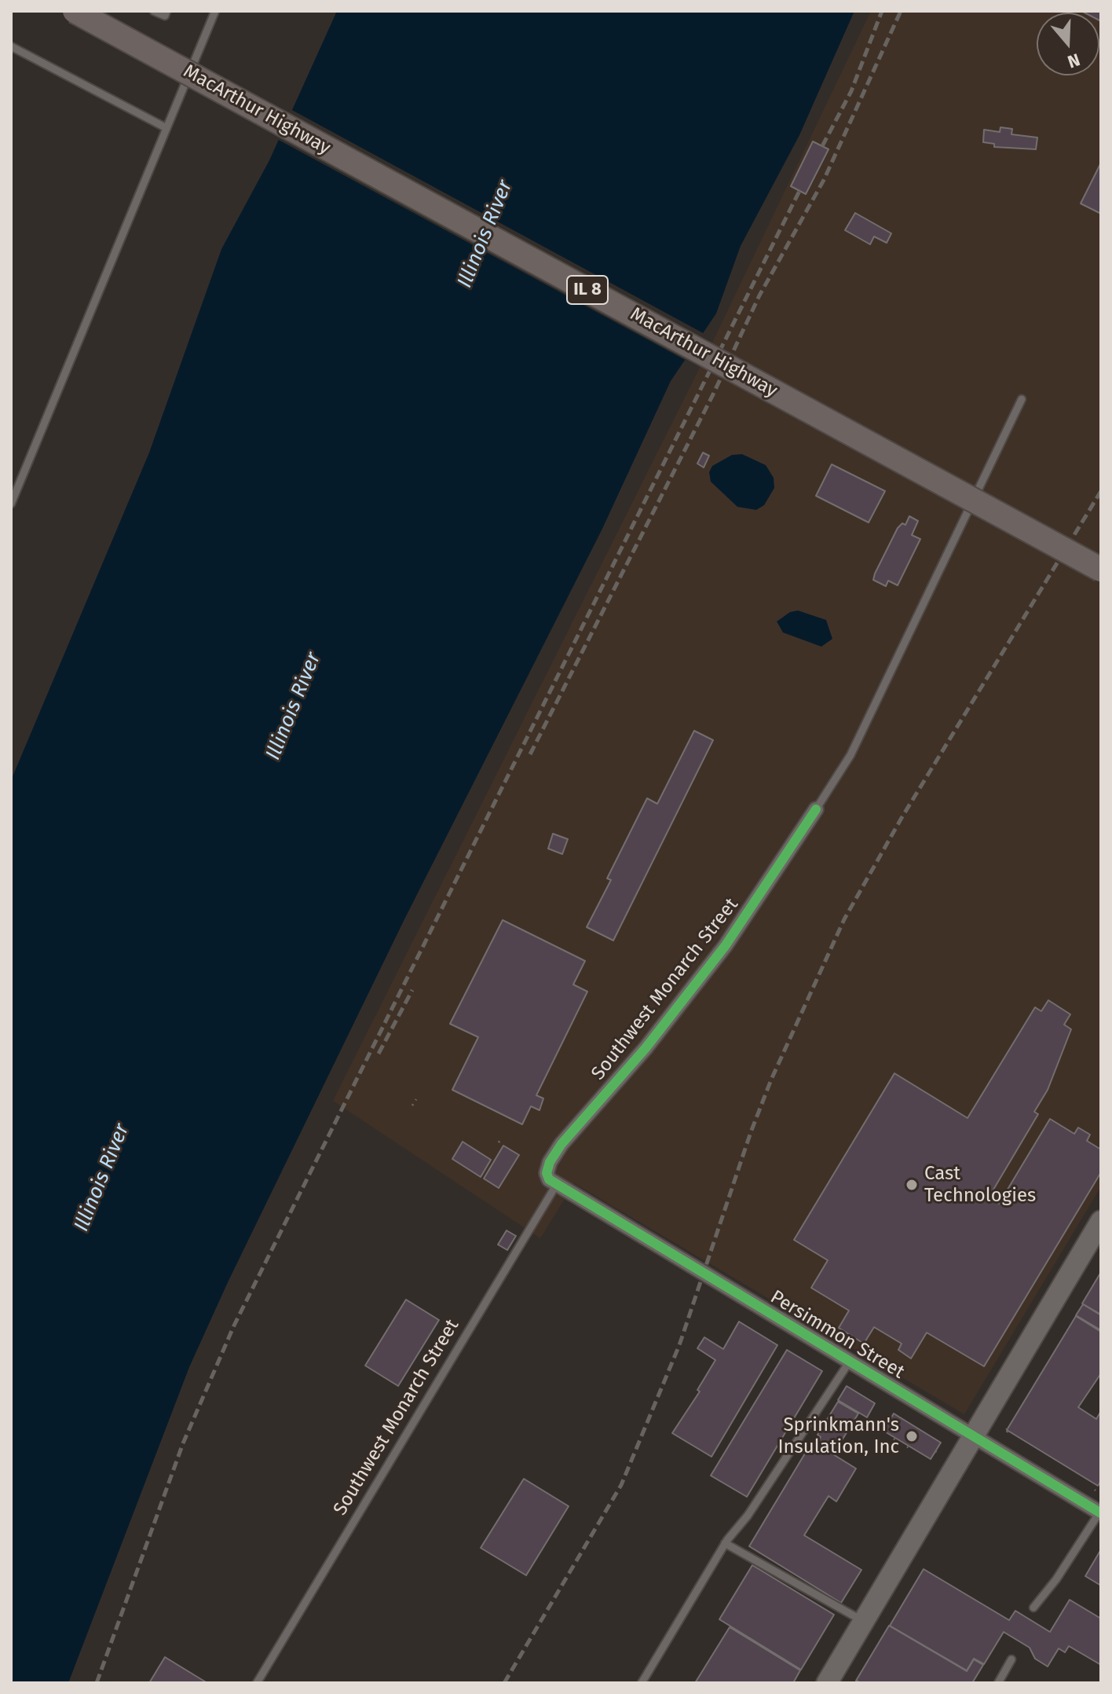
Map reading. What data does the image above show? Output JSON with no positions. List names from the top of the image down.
{
  "streets": {
    "main road": ["MacArthur Highway", "IL 8"],
    "street": ["Southwest Monarch Street", "Persimmon Street"]
  },
  "crossings": [
    ["Southwest Monarch Street", "Persimmon Street"]
  ],
  "water": ["Illinois River"],
  "places": ["Cast Technologies", "Sprinkmann's Insulation, Inc"],
  "north": "bottom"
}
